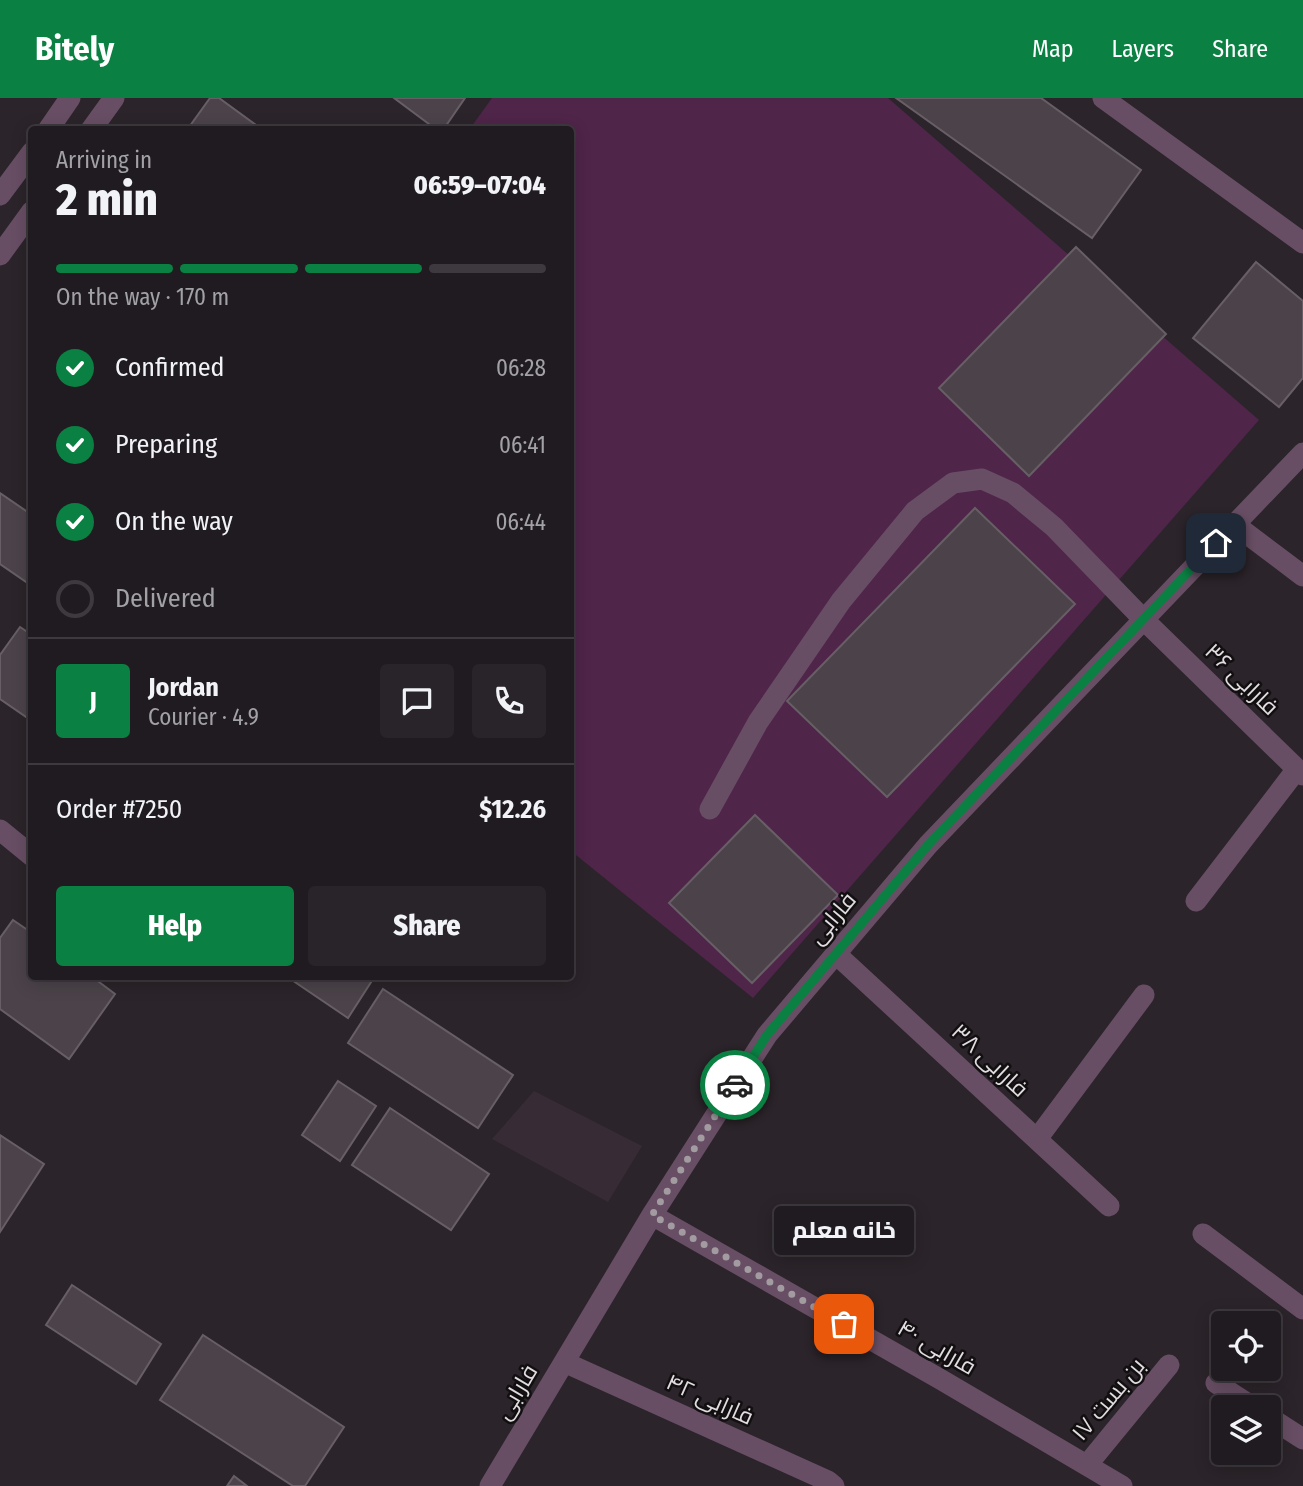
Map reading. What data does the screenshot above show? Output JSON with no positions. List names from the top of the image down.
{
  "streets": {
    "street": [
      "فارابی ۳۶",
      "فارابی",
      "فارابی ۳۸",
      "فارابی ۴۰",
      "فارابی ۴۲",
      "بن بست ۱۷"
    ]
  },
  "crossings": [
    ["فارابی ۳۶", "فارابی"],
    ["فارابی", "فارابی ۳۸"],
    ["فارابی", "فارابی ۴۰"],
    ["فارابی", "فارابی ۴۲"],
    ["فارابی ۴۰", "بن بست ۱۷"]
  ],
  "places": ["خانه معلم"],
  "page": {
    "header": "Bitely",
    "nav": ["Map", "Layers", "Share"],
    "heading": ["2 min", "Arriving in", "06:59–07:04"],
    "panel": [
      "Jordan",
      "Courier · 4.9",
      "Order #7250",
      "$12.26"
    ],
    "bar": "On the way · 170 m",
    "list": [
      ["Confirmed", "06:28"],
      ["Preparing", "06:41"],
      ["On the way", "06:44"],
      "Delivered"
    ],
    "round": "J",
    "buttons": ["Help", "Share"],
    "bubble": "خانه معلم"
  }
}
